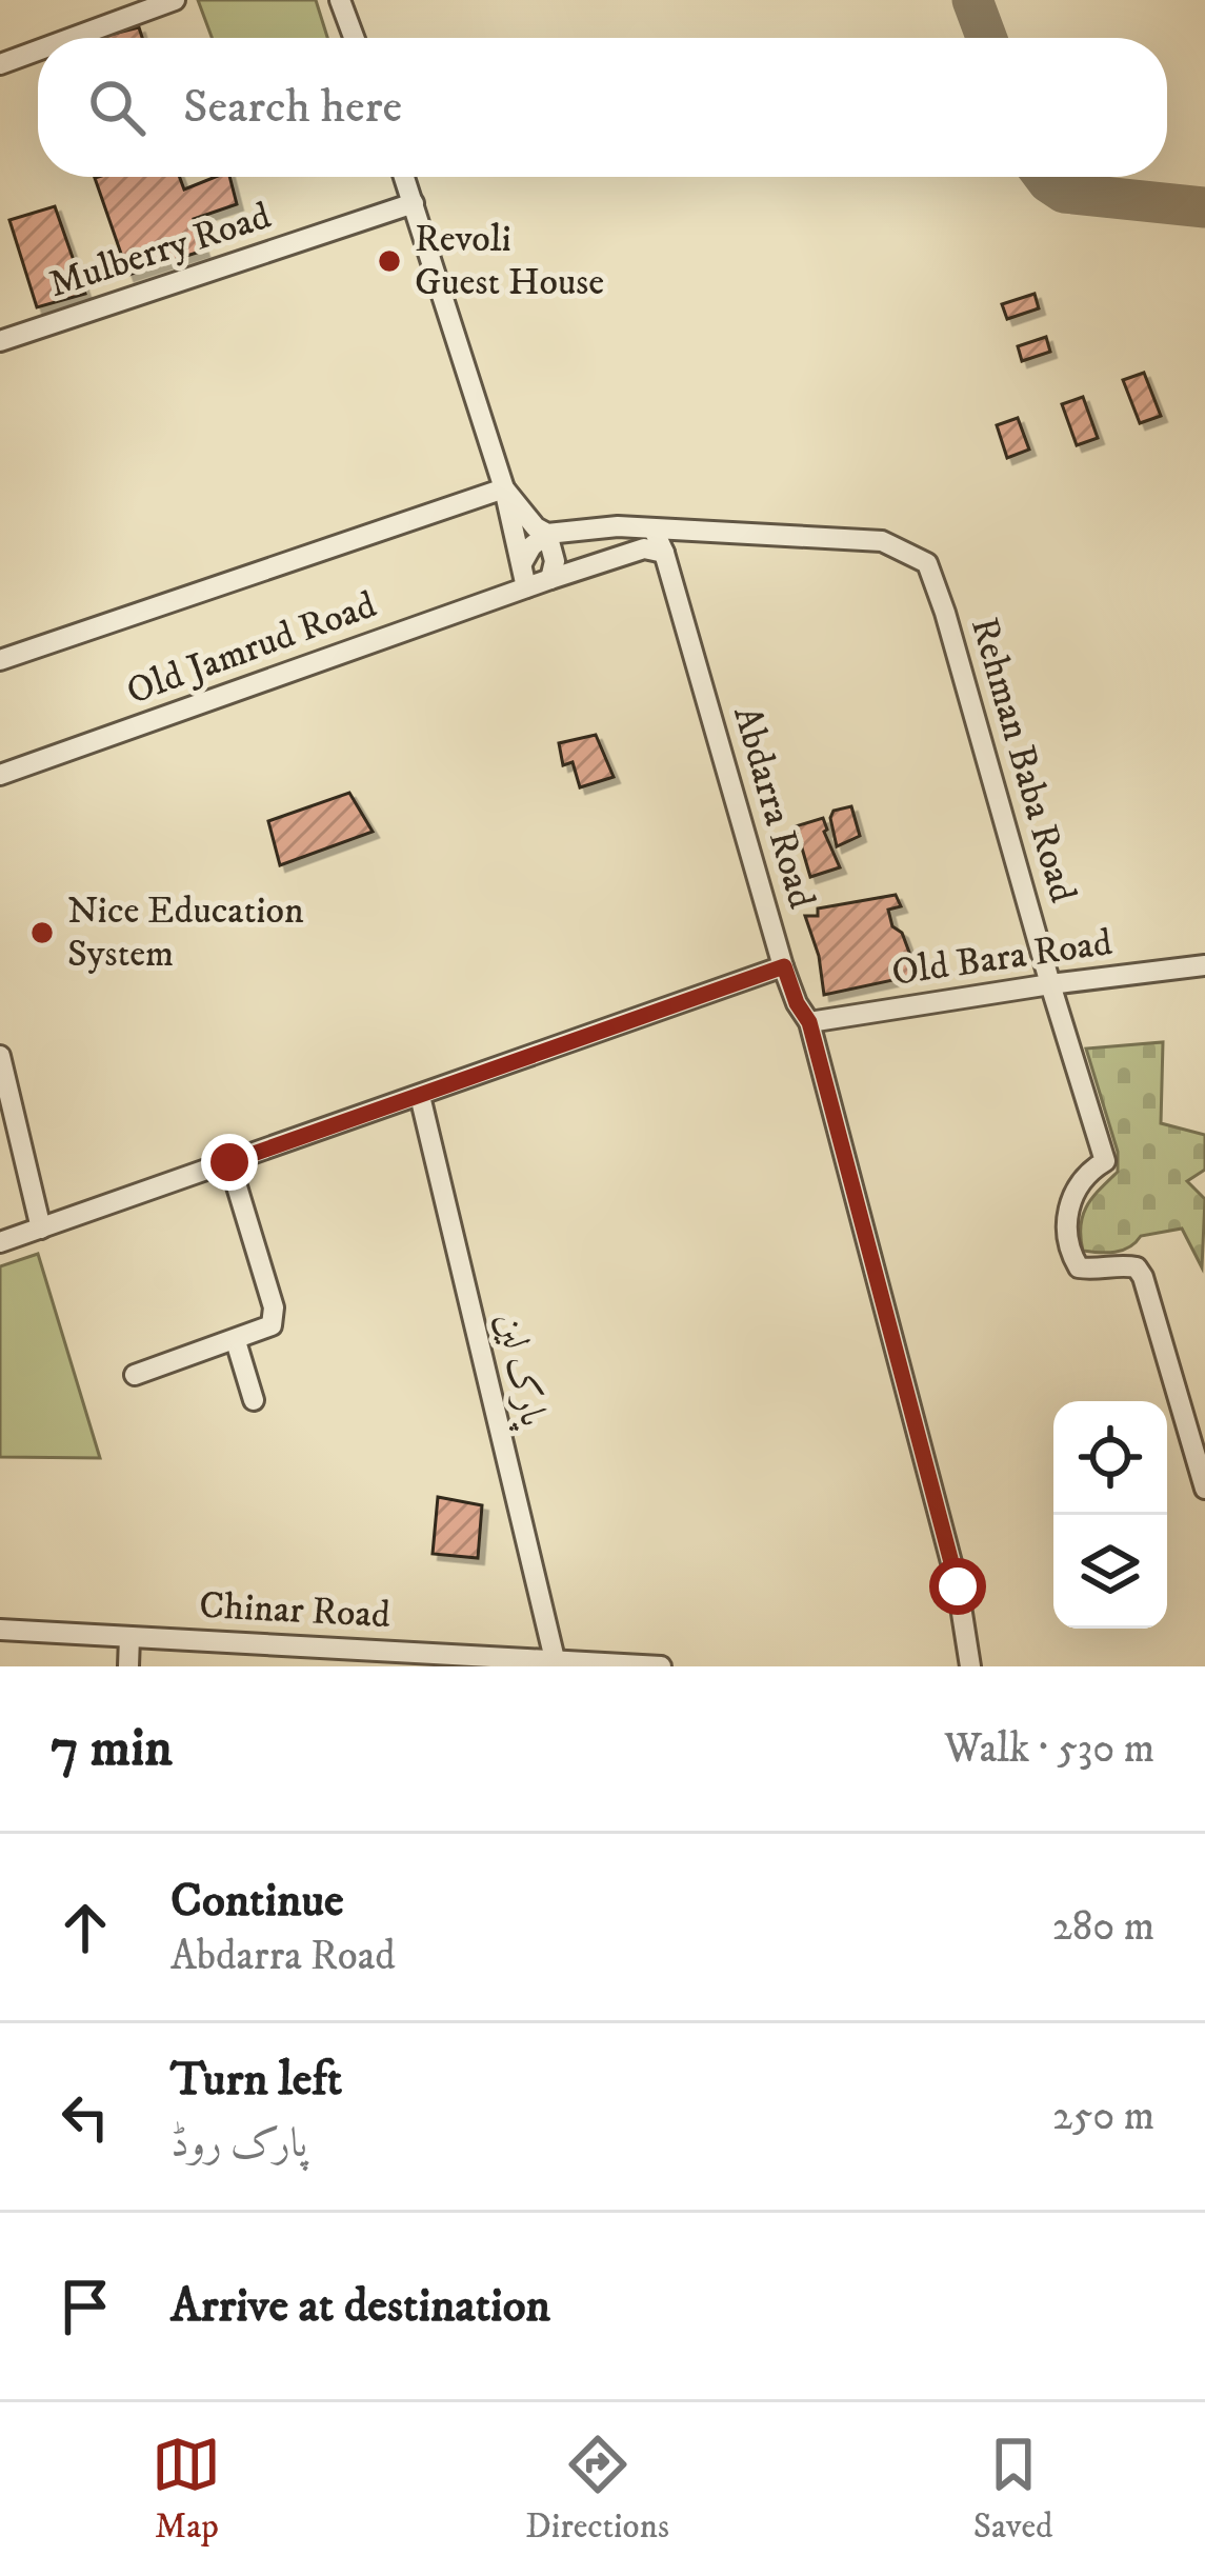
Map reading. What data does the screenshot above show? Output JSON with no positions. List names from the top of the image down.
{
  "streets": {
    "street": [
      "Mulberry Road",
      "Old Jamrud Road",
      "Rehman Baba Road",
      "Abdarra Road",
      "Old Bara Road",
      "پارک لین",
      "Chinar Road"
    ]
  },
  "crossings": [
    ["Old Jamrud Road", "Abdarra Road"],
    ["Rehman Baba Road", "Old Bara Road"],
    ["Abdarra Road", "Old Bara Road"],
    ["پارک لین", "Chinar Road"]
  ],
  "places": ["Revoli Guest House", "Nice Education System"],
  "page": {
    "search": "Search here",
    "heading": ["7 min", "Walk · 530 m"],
    "list": [
      ["Continue", "Abdarra Road", "280 m"],
      ["Turn left", "پارک روڈ", "250 m"],
      "Arrive at destination"
    ],
    "nav": ["Map", "Directions", "Saved"]
  }
}
